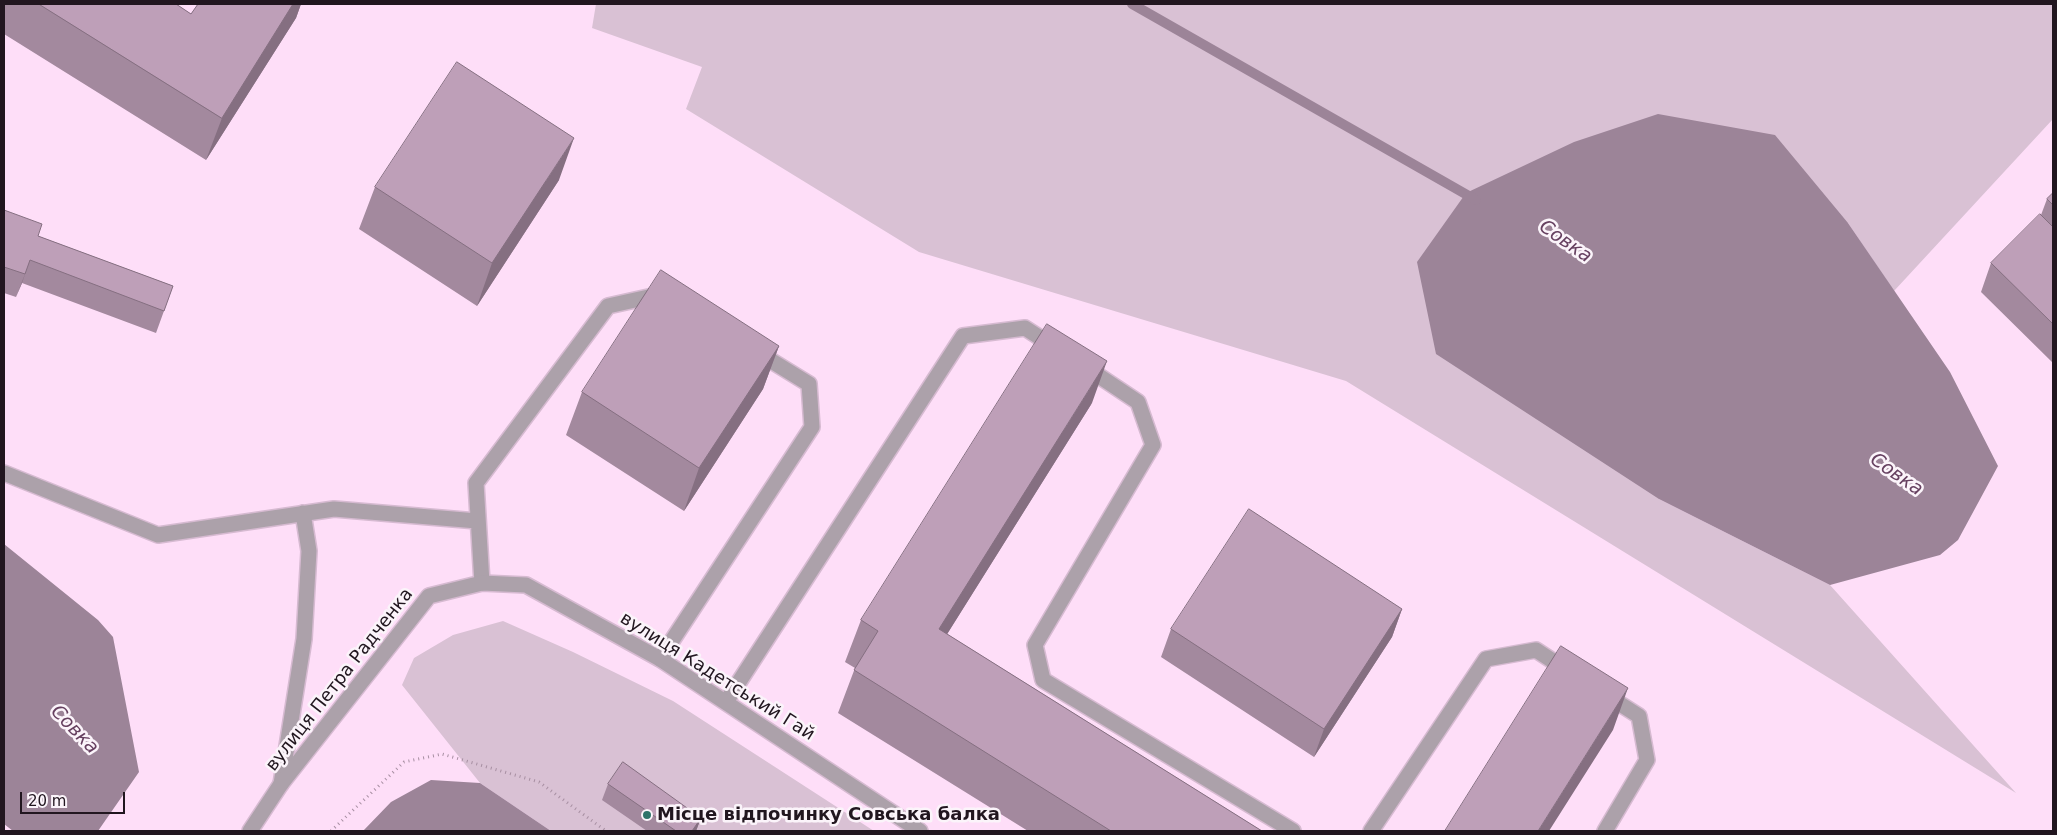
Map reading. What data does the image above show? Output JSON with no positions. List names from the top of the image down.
{
  "streets": {
    "street": ["вулиця Кадетський Гай", "вулиця Петра Радченка"]
  },
  "crossings": [
    ["вулиця Кадетський Гай", "вулиця Петра Радченка"]
  ],
  "water": ["Совка"],
  "places": ["Місце відпочинку Совська балка"],
  "scale_bar": "20 m"
}
